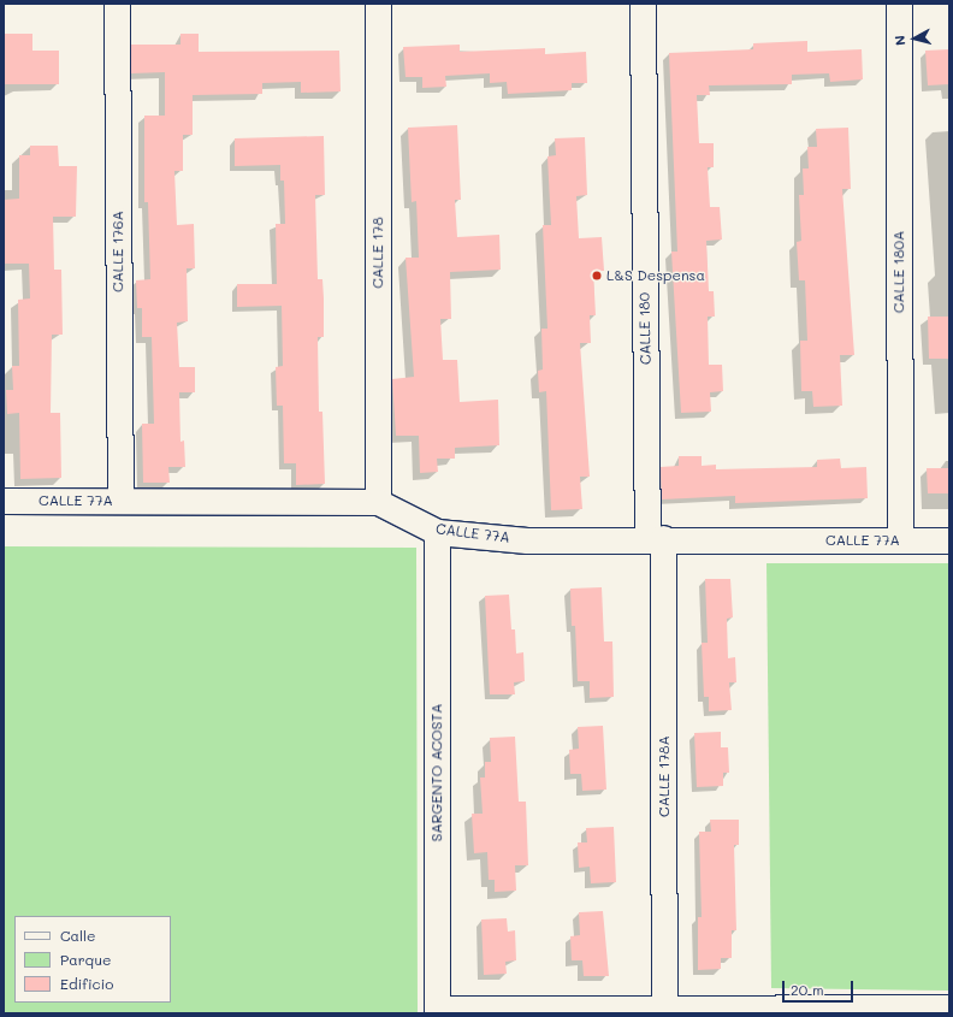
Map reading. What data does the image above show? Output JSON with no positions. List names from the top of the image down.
{
  "streets": {
    "street": [
      "CALLE 176A",
      "CALLE 178",
      "CALLE 180A",
      "CALLE 180",
      "CALLE 77A",
      "SARGENTO ACOSTA",
      "CALLE 178A"
    ]
  },
  "crossings": [
    ["CALLE 176A", "CALLE 77A"],
    ["CALLE 178", "CALLE 77A"],
    ["CALLE 180A", "CALLE 77A"],
    ["CALLE 180", "CALLE 77A"],
    ["CALLE 180", "CALLE 178A"],
    ["CALLE 77A", "SARGENTO ACOSTA"],
    ["CALLE 77A", "CALLE 178A"]
  ],
  "places": ["L&S Despensa"],
  "legend": ["Calle", "Parque", "Edificio"],
  "scale_bar": "20 m",
  "north": "left"
}
